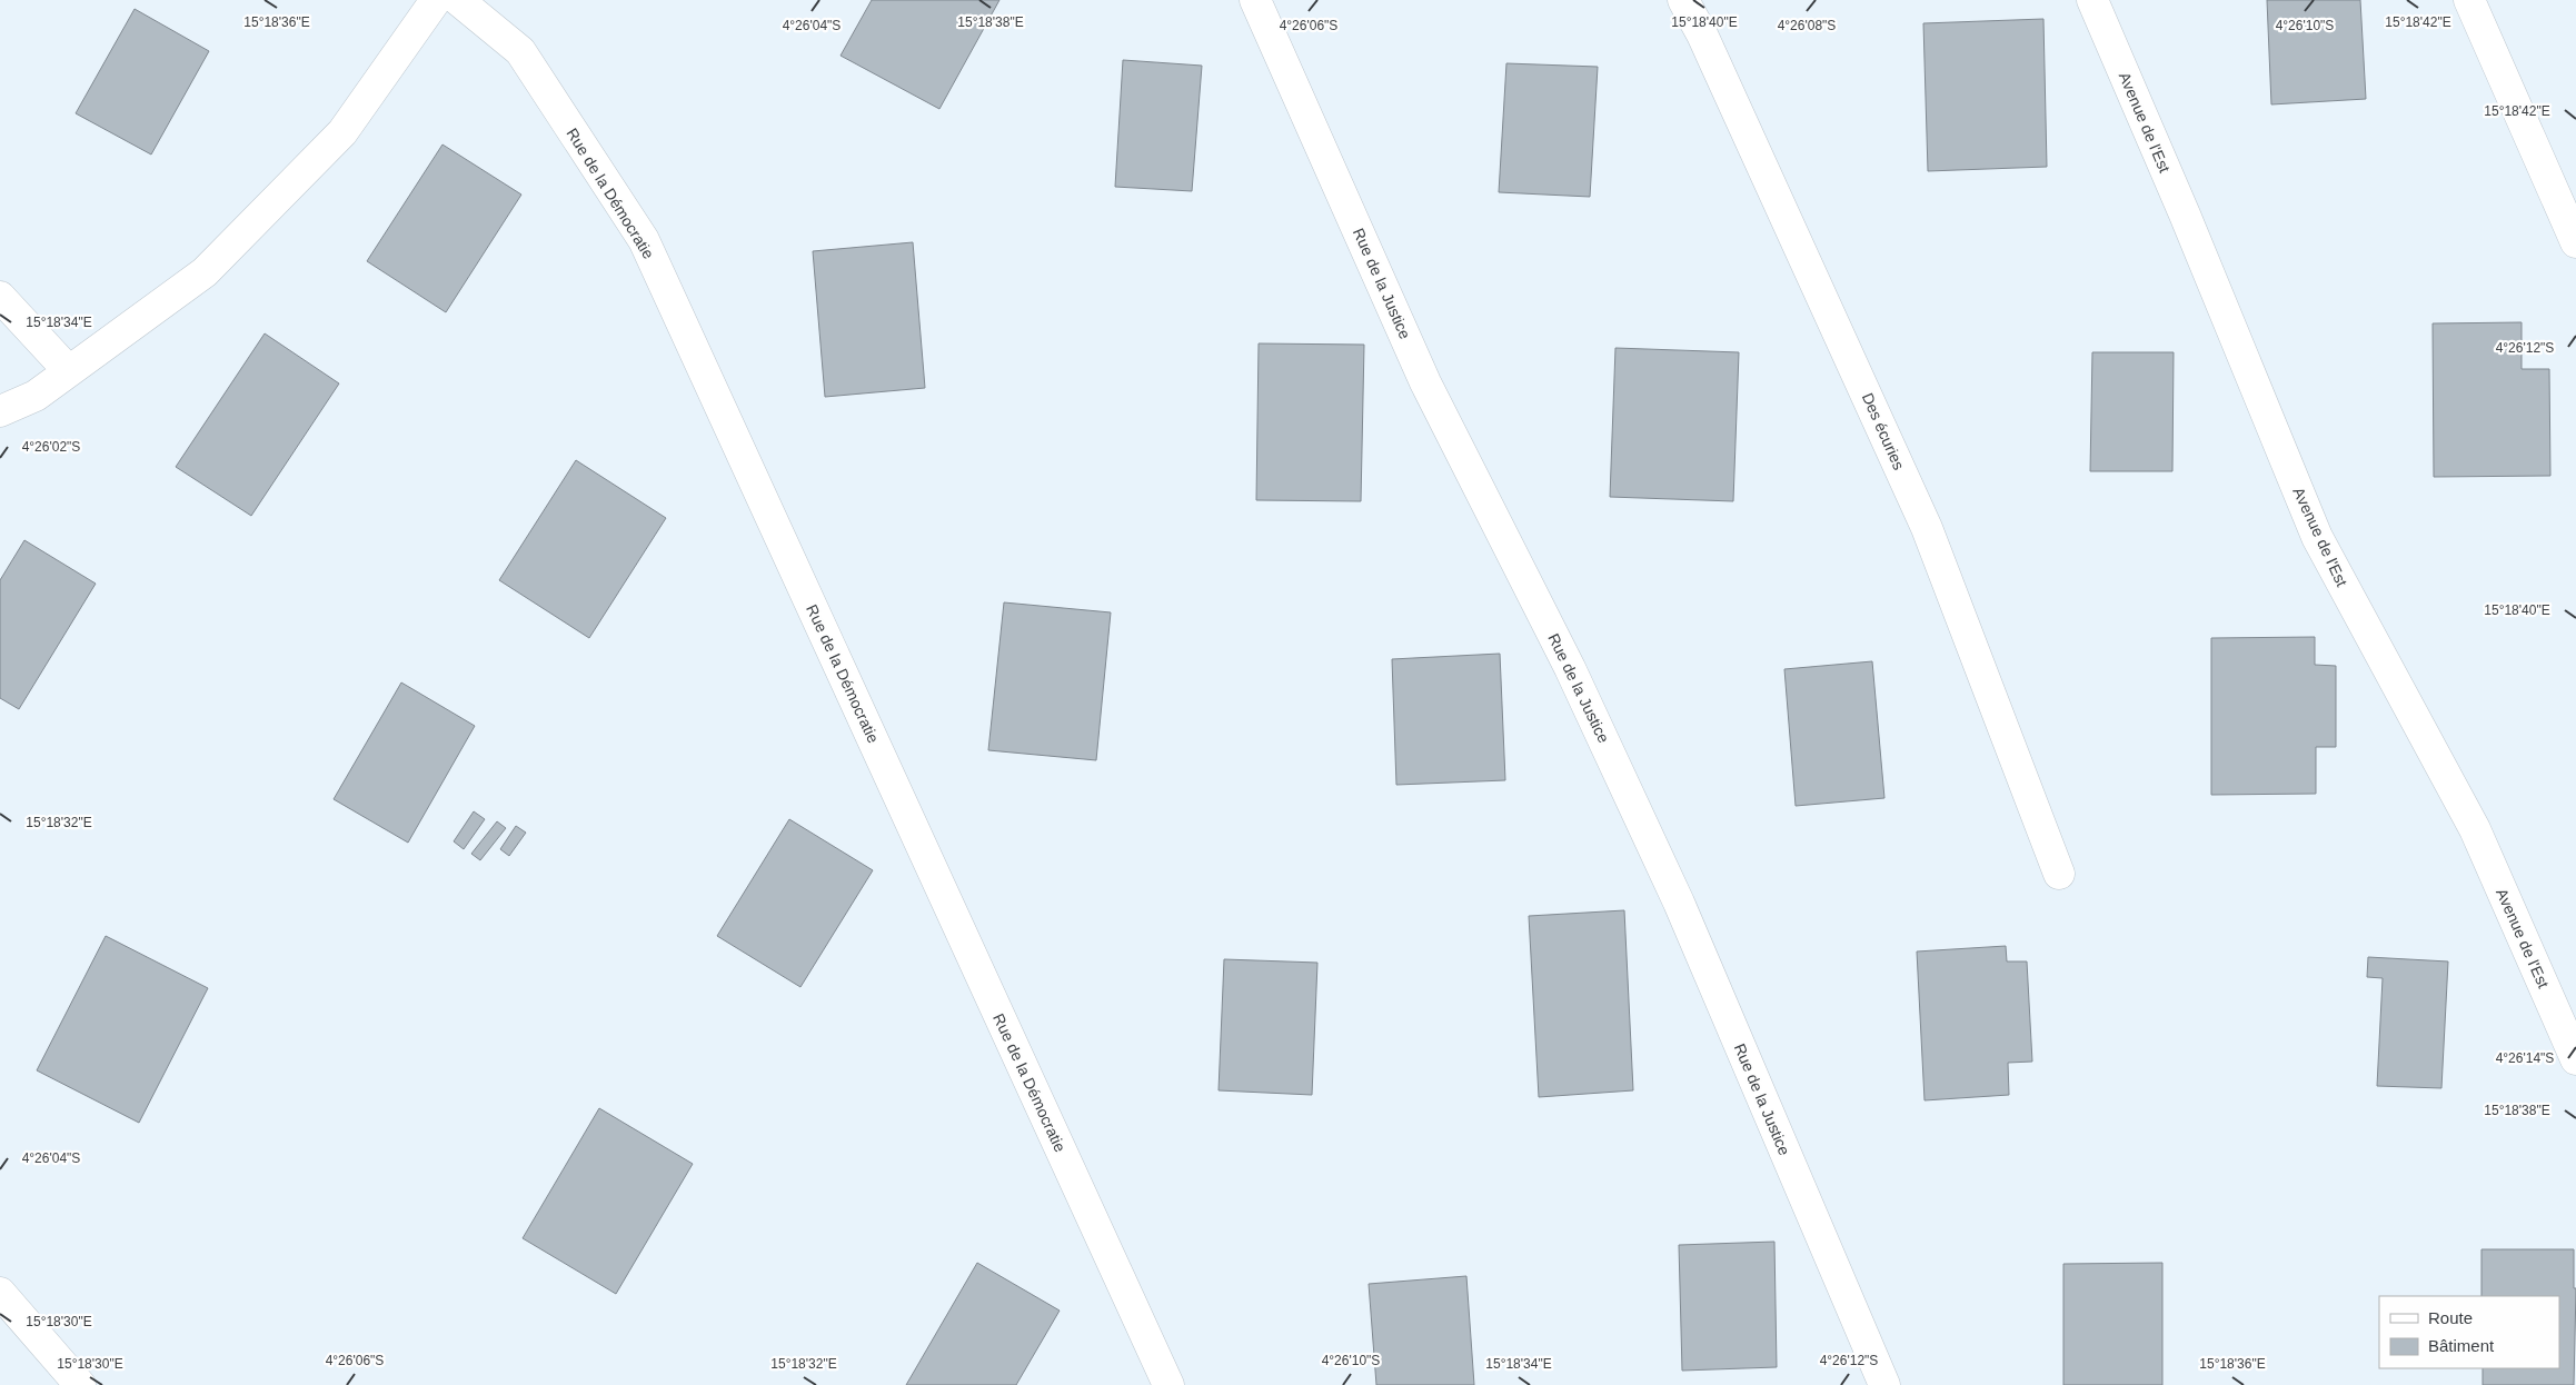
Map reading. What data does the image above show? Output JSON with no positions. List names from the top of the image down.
{
  "streets": {
    "street": [
      "Avenue de l'Est",
      "Rue de la Démocratie",
      "Rue de la Justice",
      "Des écuries"
    ]
  },
  "legend": ["Route", "Bâtiment"],
  "coordinates": [
    "15°18'36\"E",
    "15°18'40\"E",
    "15°18'38\"E",
    "15°18'42\"E",
    "4°26'04\"S",
    "4°26'06\"S",
    "4°26'08\"S",
    "4°26'10\"S",
    "15°18'34\"E",
    "4°26'12\"S",
    "4°26'02\"S",
    "15°18'32\"E",
    "4°26'14\"S",
    "15°18'30\"E"
  ]
}
